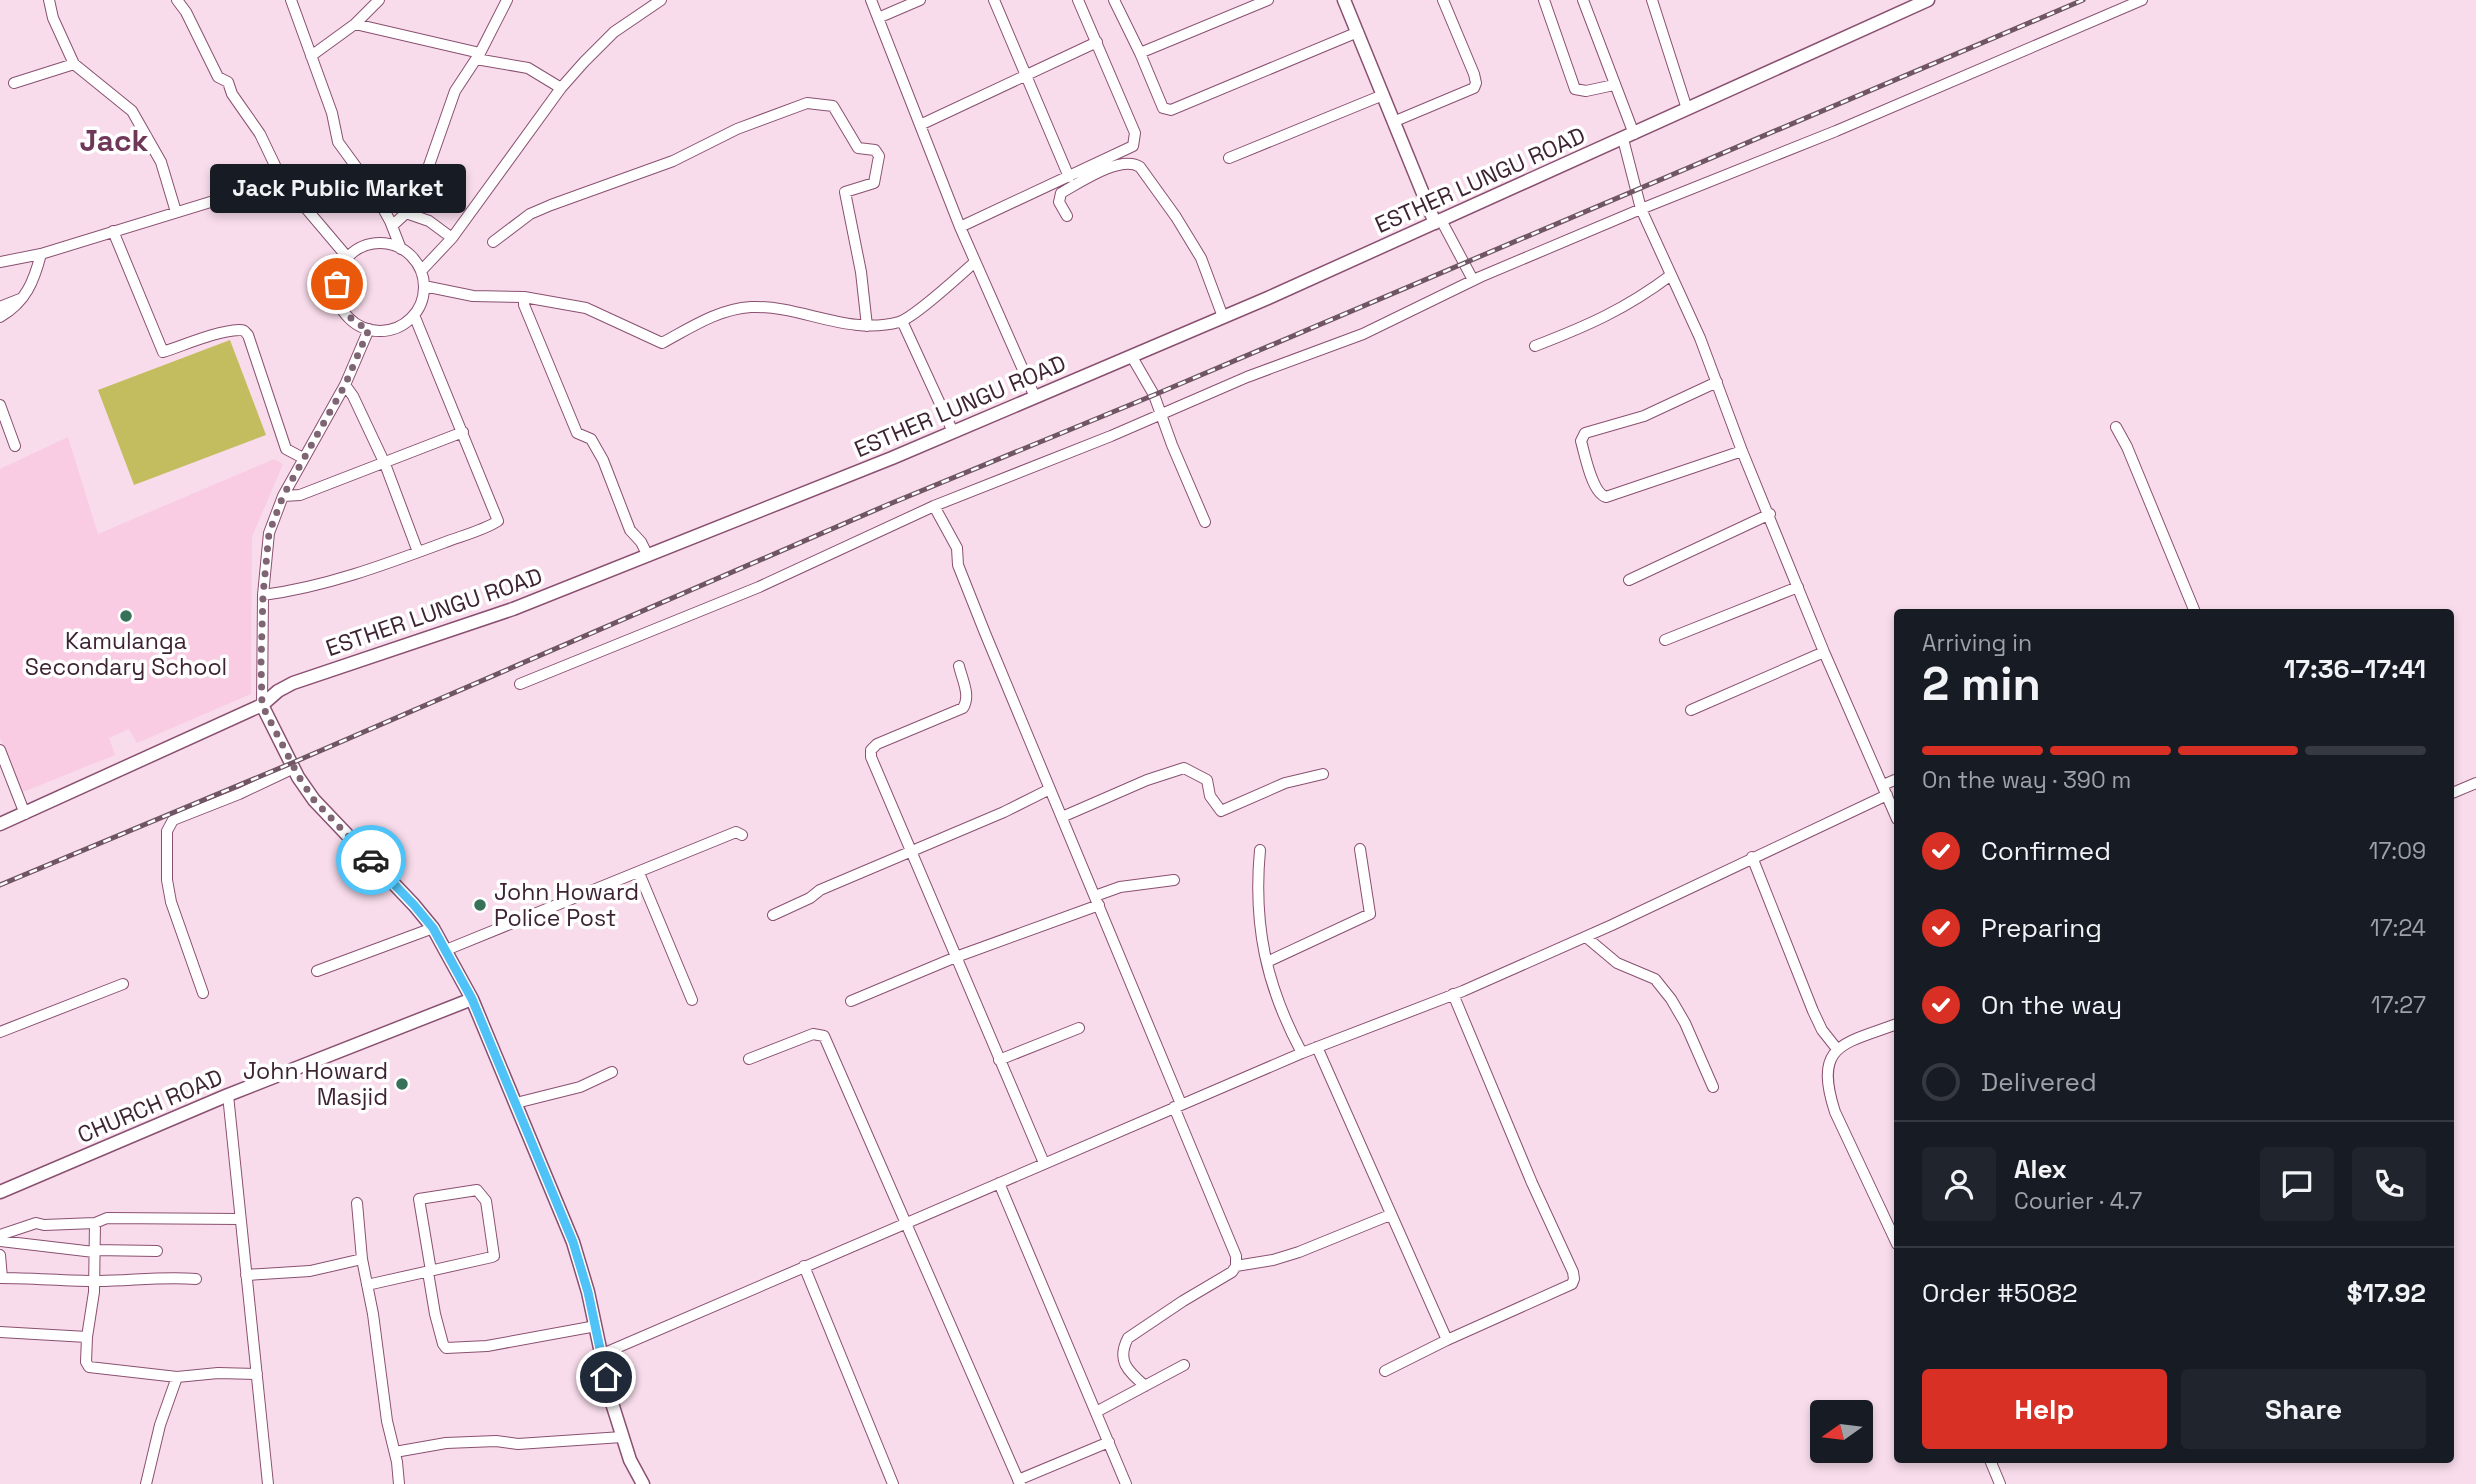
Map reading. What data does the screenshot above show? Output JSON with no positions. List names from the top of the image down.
{
  "streets": {
    "street": ["ESTHER LUNGU ROAD", "CHURCH ROAD"]
  },
  "districts": ["Jack"],
  "places": [
    "Jack Public Market",
    "Kamulanga Secondary School",
    "John Howard Police Post",
    "John Howard Masjid"
  ],
  "north": "left",
  "page": {
    "bubble": "Jack Public Market",
    "heading": ["2 min", "Arriving in", "17:36–17:41"],
    "panel": [
      "Alex",
      "Courier · 4.7",
      "Order #5082",
      "$17.92"
    ],
    "bar": "On the way · 390 m",
    "list": [
      ["Confirmed", "17:09"],
      ["Preparing", "17:24"],
      ["On the way", "17:27"],
      "Delivered"
    ],
    "buttons": ["Help", "Share"]
  }
}
